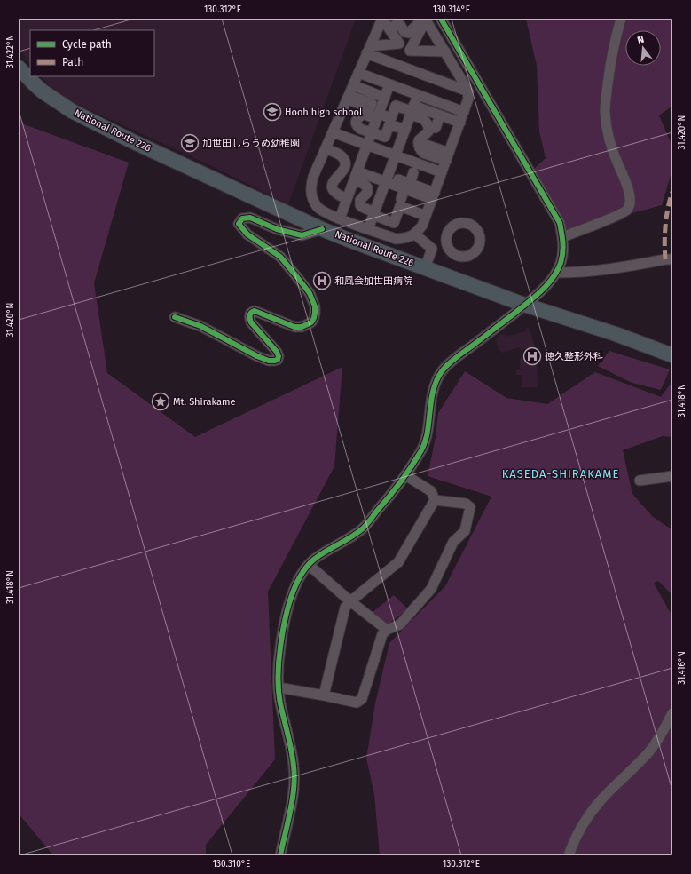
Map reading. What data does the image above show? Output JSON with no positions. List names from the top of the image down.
{
  "streets": {
    "highway": ["National Route 226"]
  },
  "districts": ["KASEDA-SHIRAKAME"],
  "places": {
    "school or university": ["Hooh high school", "加世田しらうめ幼稚園"],
    "hospital": ["和風会加世田病院", "徳久整形外科"],
    "place": ["Mt. Shirakame"]
  },
  "legend": ["Cycle path", "Path"],
  "north": "top",
  "coordinates": [
    "130.312°E",
    "130.314°E",
    "31.422°N",
    "31.420°N",
    "31.418°N",
    "31.416°N",
    "130.310°E"
  ]
}
